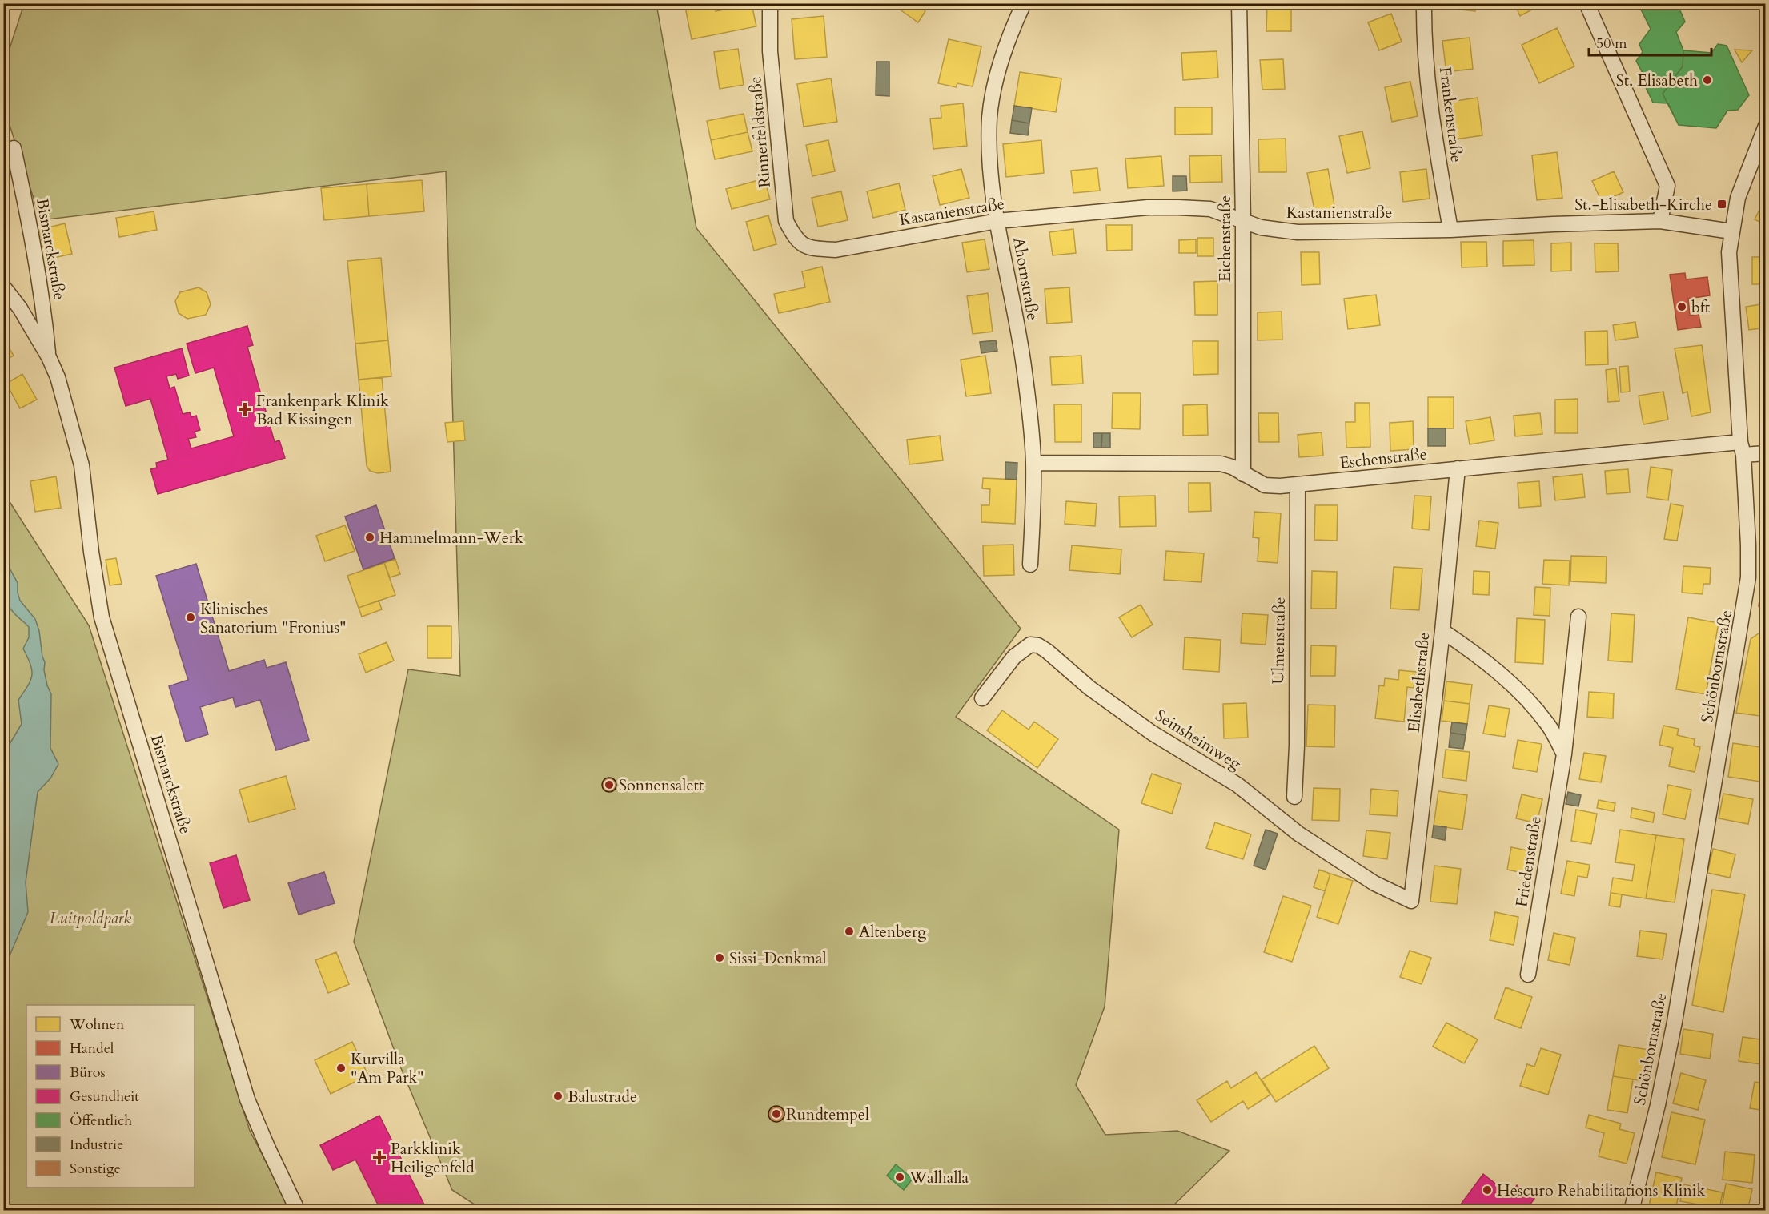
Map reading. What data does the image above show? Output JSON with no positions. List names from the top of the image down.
{
  "streets": {
    "street": [
      "Frankenstraße",
      "Rinnerfeldstraße",
      "Kastanienstraße",
      "Eichenstraße",
      "Bismarckstraße",
      "Ahornstraße",
      "Eschenstraße",
      "Ulmenstraße",
      "Schönbornstraße",
      "Elisabethstraße",
      "Seinsheimweg",
      "Friedenstraße"
    ]
  },
  "crossings": [
    ["Frankenstraße", "Kastanienstraße"],
    ["Rinnerfeldstraße", "Kastanienstraße"],
    ["Kastanienstraße", "Eichenstraße"],
    ["Kastanienstraße", "Ahornstraße"],
    ["Kastanienstraße", "Schönbornstraße"],
    ["Eichenstraße", "Eschenstraße"],
    ["Ahornstraße", "Eschenstraße"],
    ["Eschenstraße", "Ulmenstraße"],
    ["Eschenstraße", "Schönbornstraße"],
    ["Eschenstraße", "Elisabethstraße"],
    ["Elisabethstraße", "Seinsheimweg"]
  ],
  "parks": ["Luitpoldpark"],
  "places": {
    "other": [
      "St. Elisabeth",
      "bft",
      "Hammelmann-Werk",
      "Klinisches Sanatorium \"Fronius\"",
      "Sonnensalett",
      "Altenberg",
      "Sissi-Denkmal",
      "Kurvilla \"Am Park\"",
      "Balustrade",
      "Rundtempel",
      "Walhalla",
      "Hescuro Rehabilitations Klinik"
    ],
    "transit": ["St.-Elisabeth-Kirche"],
    "health": ["Frankenpark Klinik Bad Kissingen", "Parkklinik Heiligenfeld"]
  },
  "legend": [
    "Wohnen",
    "Handel",
    "Büros",
    "Gesundheit",
    "Öffentlich",
    "Industrie",
    "Sonstige"
  ],
  "scale_bar": "50 m"
}
